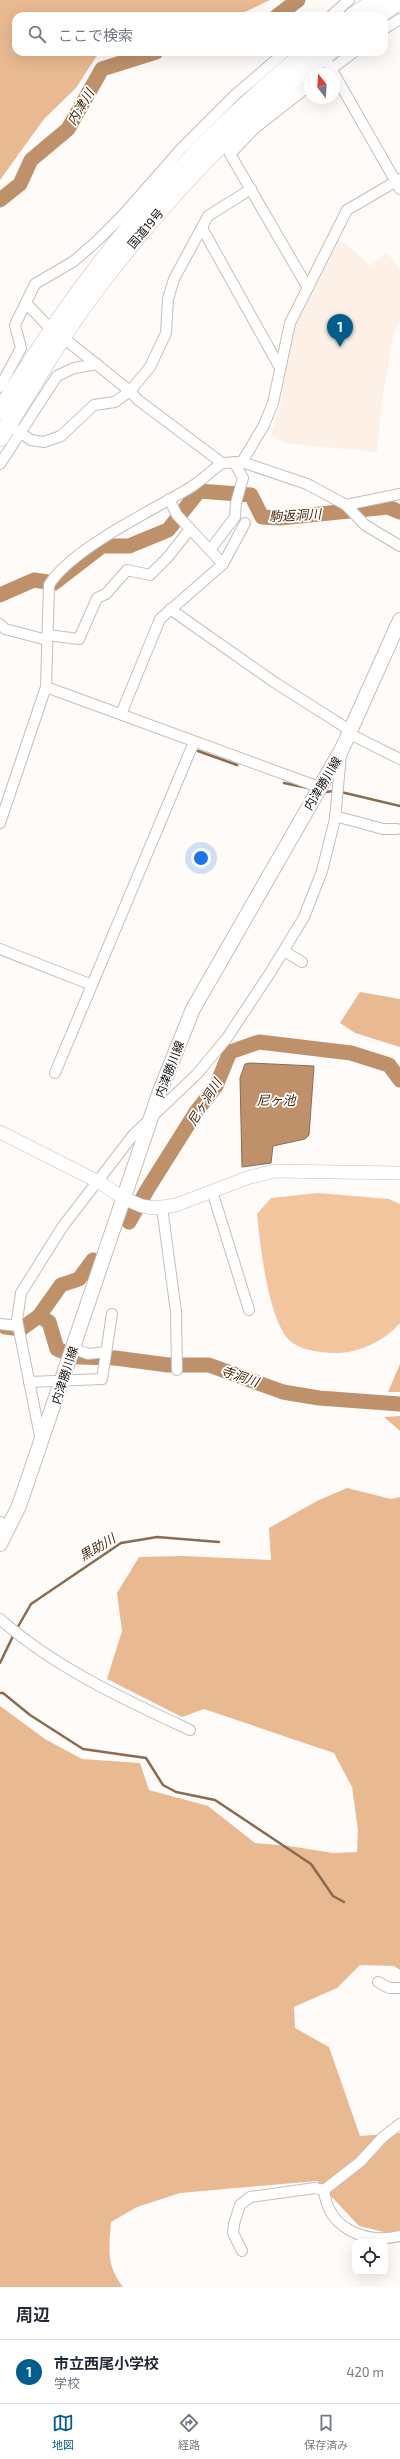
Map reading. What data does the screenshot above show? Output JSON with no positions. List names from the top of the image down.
{
  "streets": {
    "highway": ["国道19号"],
    "main road": ["内津勝川線"]
  },
  "water": [
    "内津川",
    "駒返洞川",
    "尼ヶ池",
    "尼ヶ洞川",
    "寺洞川",
    "黒助川"
  ],
  "north": "top",
  "page": {
    "search": "ここで検索",
    "pins": "1",
    "heading": "周辺",
    "list": [
      {
        "mark": "1",
        "name": "市立西尾小学校",
        "note": "学校",
        "value": "420 m"
      }
    ],
    "nav": ["地図", "経路", "保存済み"]
  }
}
